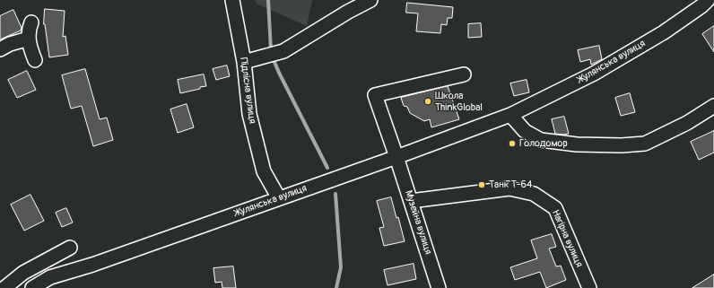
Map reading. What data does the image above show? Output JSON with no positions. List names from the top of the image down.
{
  "streets": {
    "street": [
      "Жулянська вулиця",
      "Підлісна вулиця",
      "Музейна вулиця",
      "Нагірна вулиця"
    ]
  },
  "crossings": [
    ["Жулянська вулиця", "Підлісна вулиця"],
    ["Жулянська вулиця", "Музейна вулиця"],
    ["Музейна вулиця", "Нагірна вулиця"]
  ],
  "places": ["Школа ThinkGlobal", "Голодомор", "Танк Т-64"]
}
